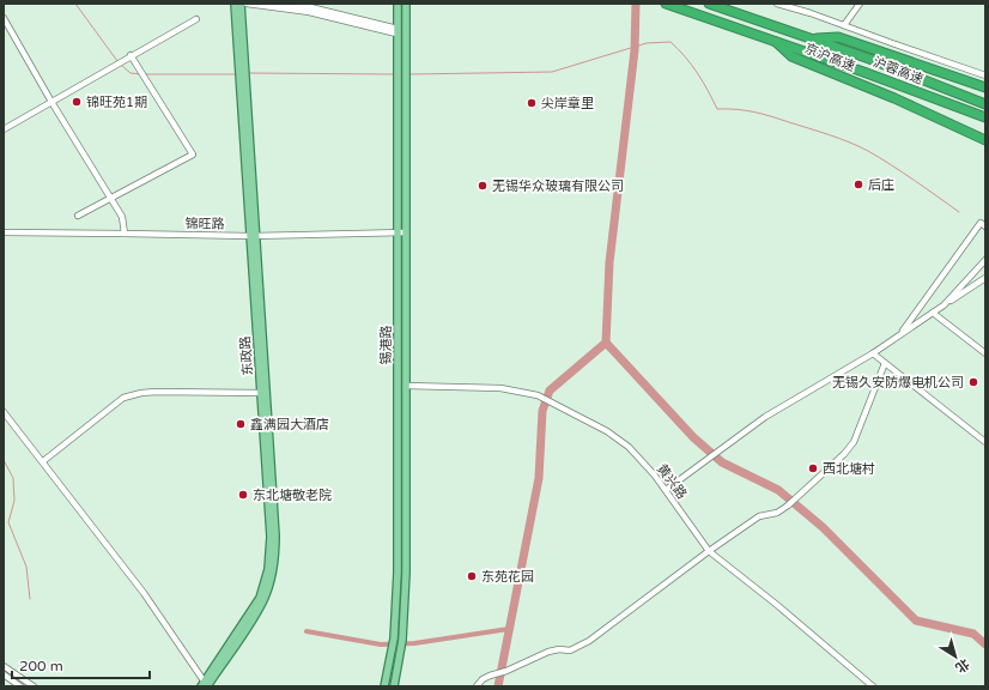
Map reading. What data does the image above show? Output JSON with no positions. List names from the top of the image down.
{
  "streets": {
    "highway": ["京沪高速", "沪蓉高速"],
    "main road": ["锡港路", "东政路"],
    "street": ["锦旺路", "黄兴路"]
  },
  "crossings": [
    ["京沪高速", "沪蓉高速"],
    ["锦旺路", "锡港路"],
    ["锦旺路", "东政路"],
    ["锡港路", "黄兴路"]
  ],
  "places": [
    "锦旺苑1期",
    "尖岸章里",
    "后庄",
    "无锡华众玻璃有限公司",
    "无锡久安防爆电机公司",
    "鑫满园大酒店",
    "西北塘村",
    "东北塘敬老院",
    "东苑花园"
  ],
  "scale_bar": "200 m",
  "north": "bottom right"
}
